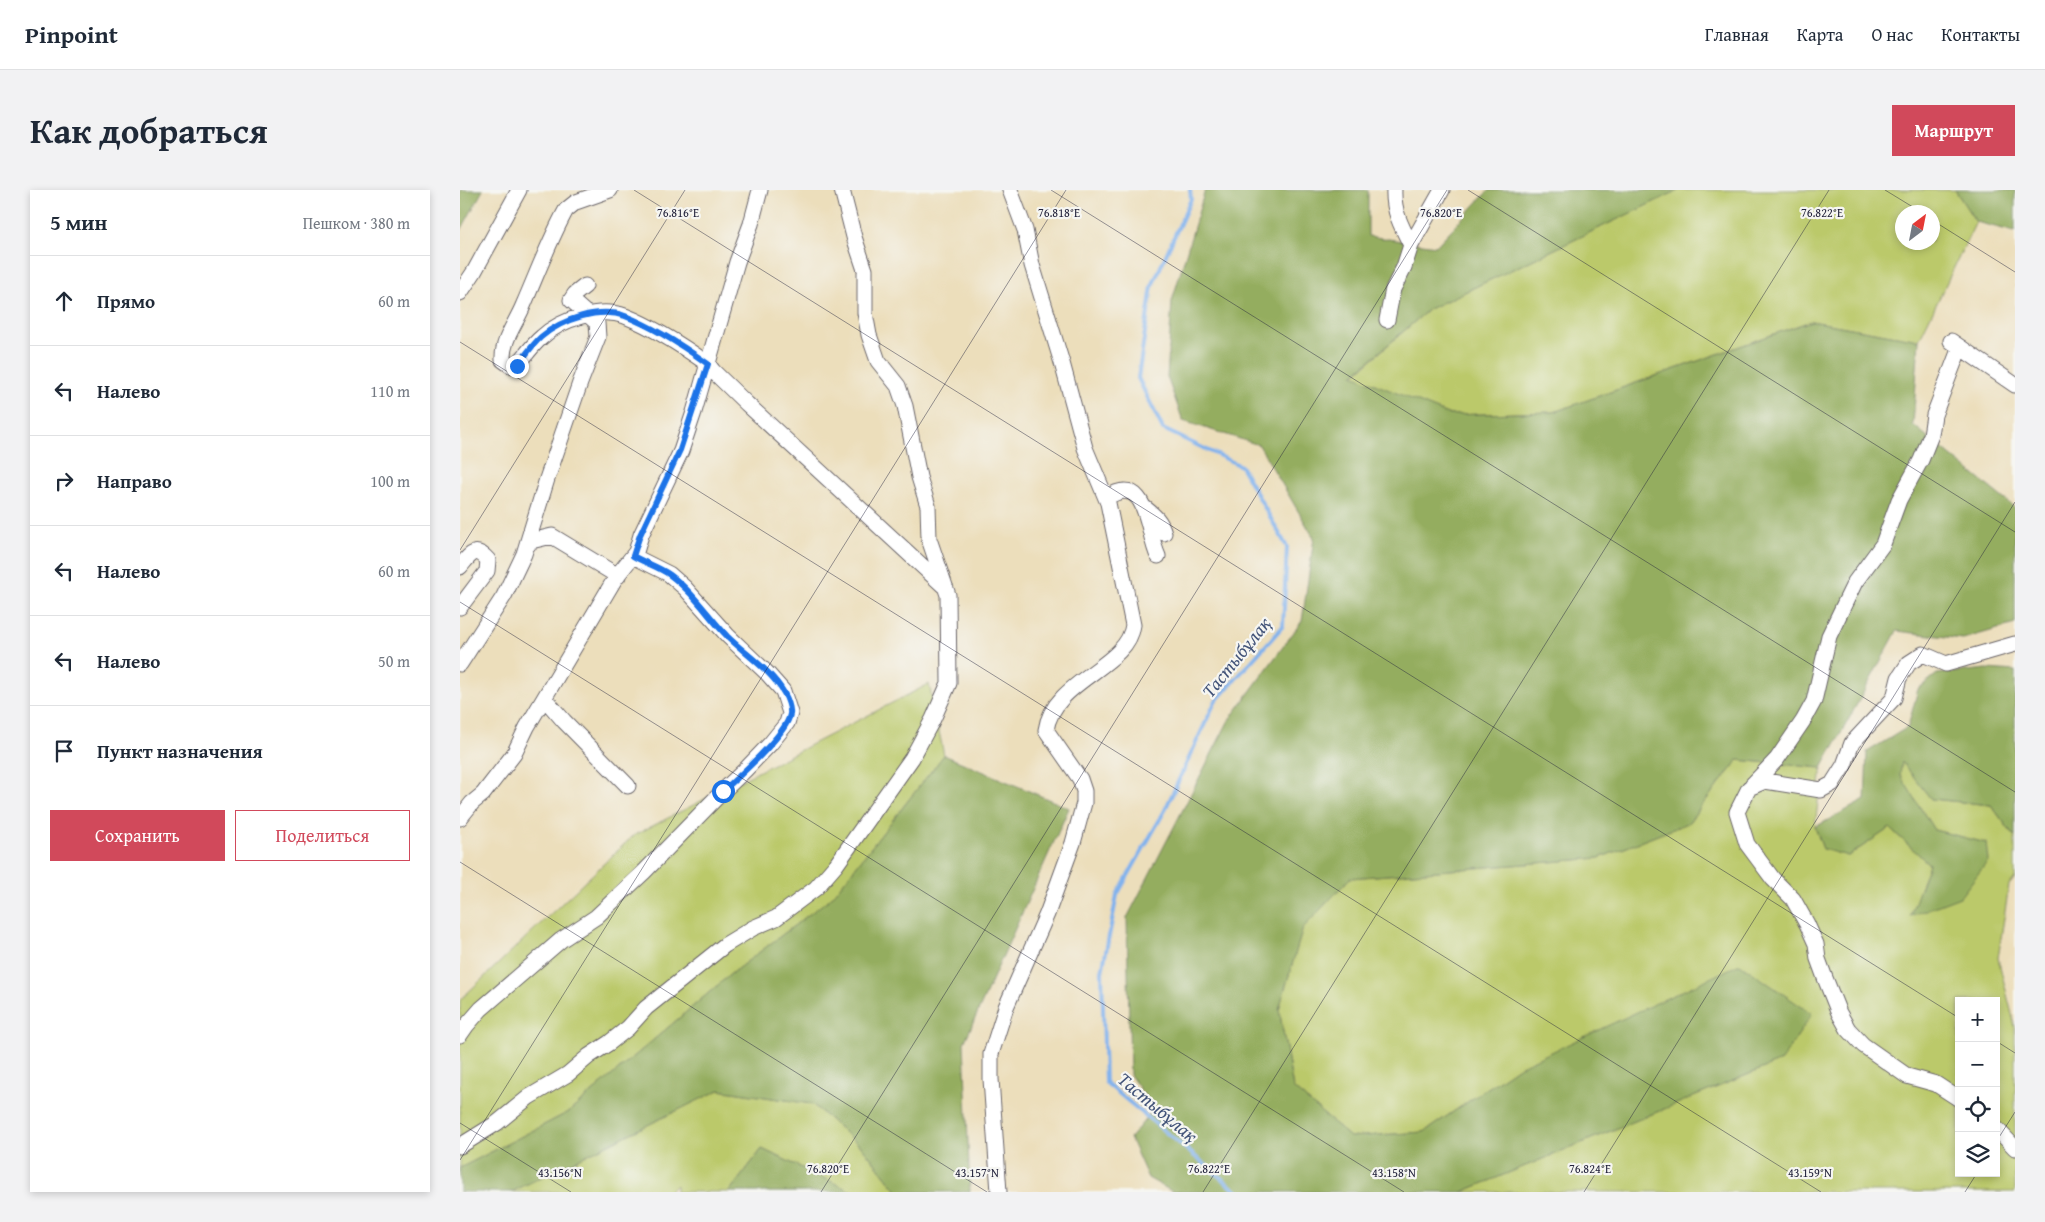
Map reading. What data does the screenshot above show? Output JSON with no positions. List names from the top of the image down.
{
  "water": ["Тастыбұлақ"],
  "north": "top right",
  "page": {
    "header": "Pinpoint",
    "nav": [
      "Главная",
      "Карта",
      "О нас",
      "Контакты"
    ],
    "title": "Как добраться",
    "buttons": [
      "Маршрут",
      ["Сохранить", "Поделиться"]
    ],
    "heading": ["5 мин", "Пешком · 380 m"],
    "list": [
      ["Прямо", "60 m"],
      ["Налево", "110 m"],
      ["Направо", "100 m"],
      ["Налево", "60 m"],
      ["Налево", "50 m"],
      "Пункт назначения"
    ],
    "map_buttons": ["+", "−"]
  },
  "coordinates": [
    "76.816°E",
    "76.818°E",
    "76.820°E",
    "76.822°E",
    "76.824°E",
    "43.156°N",
    "43.157°N",
    "43.158°N",
    "43.159°N"
  ]
}
